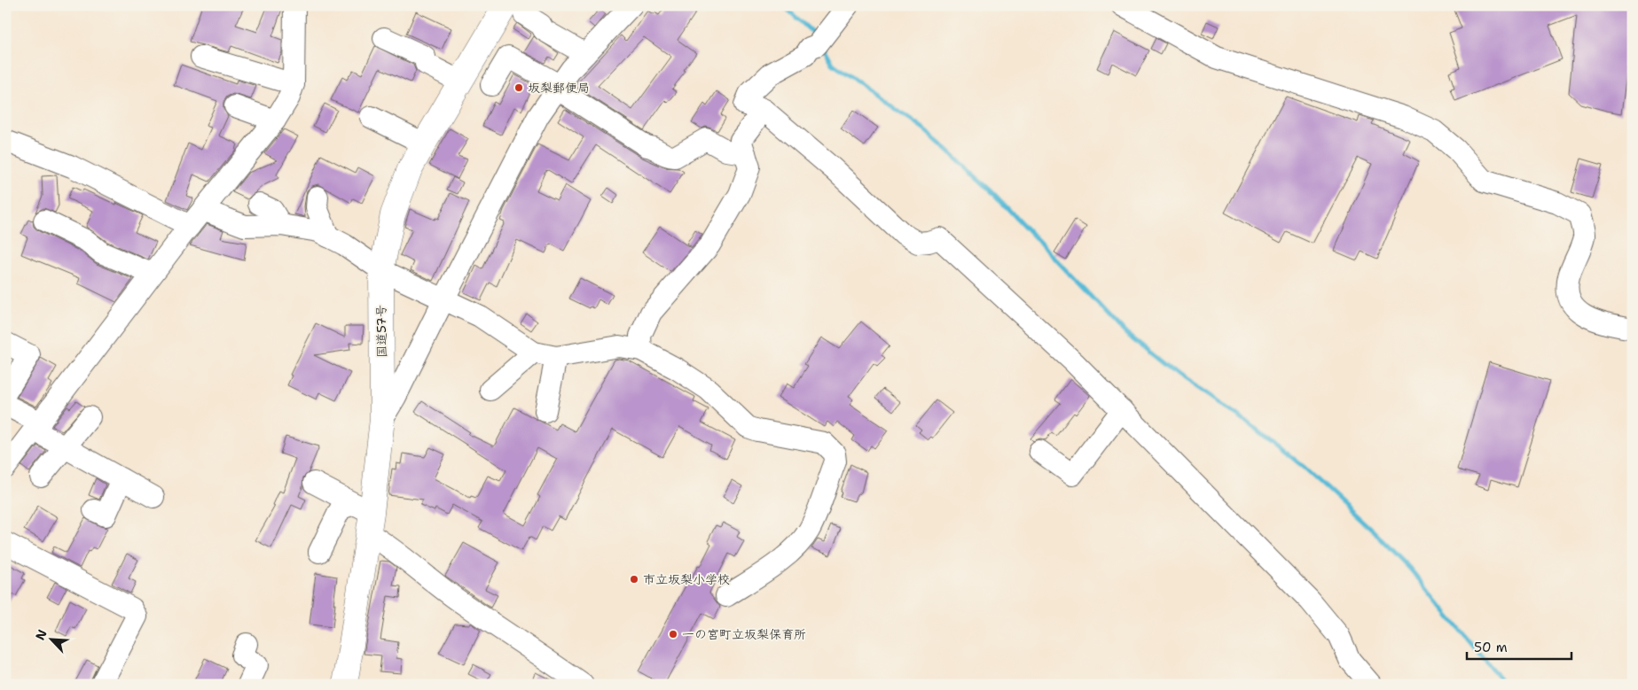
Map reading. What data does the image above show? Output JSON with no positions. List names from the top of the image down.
{
  "streets": {
    "highway": ["国道57号"]
  },
  "places": ["坂梨郵便局", "市立坂梨小学校", "一の宮町立坂梨保育所"],
  "scale_bar": "50 m",
  "north": "top left"
}
